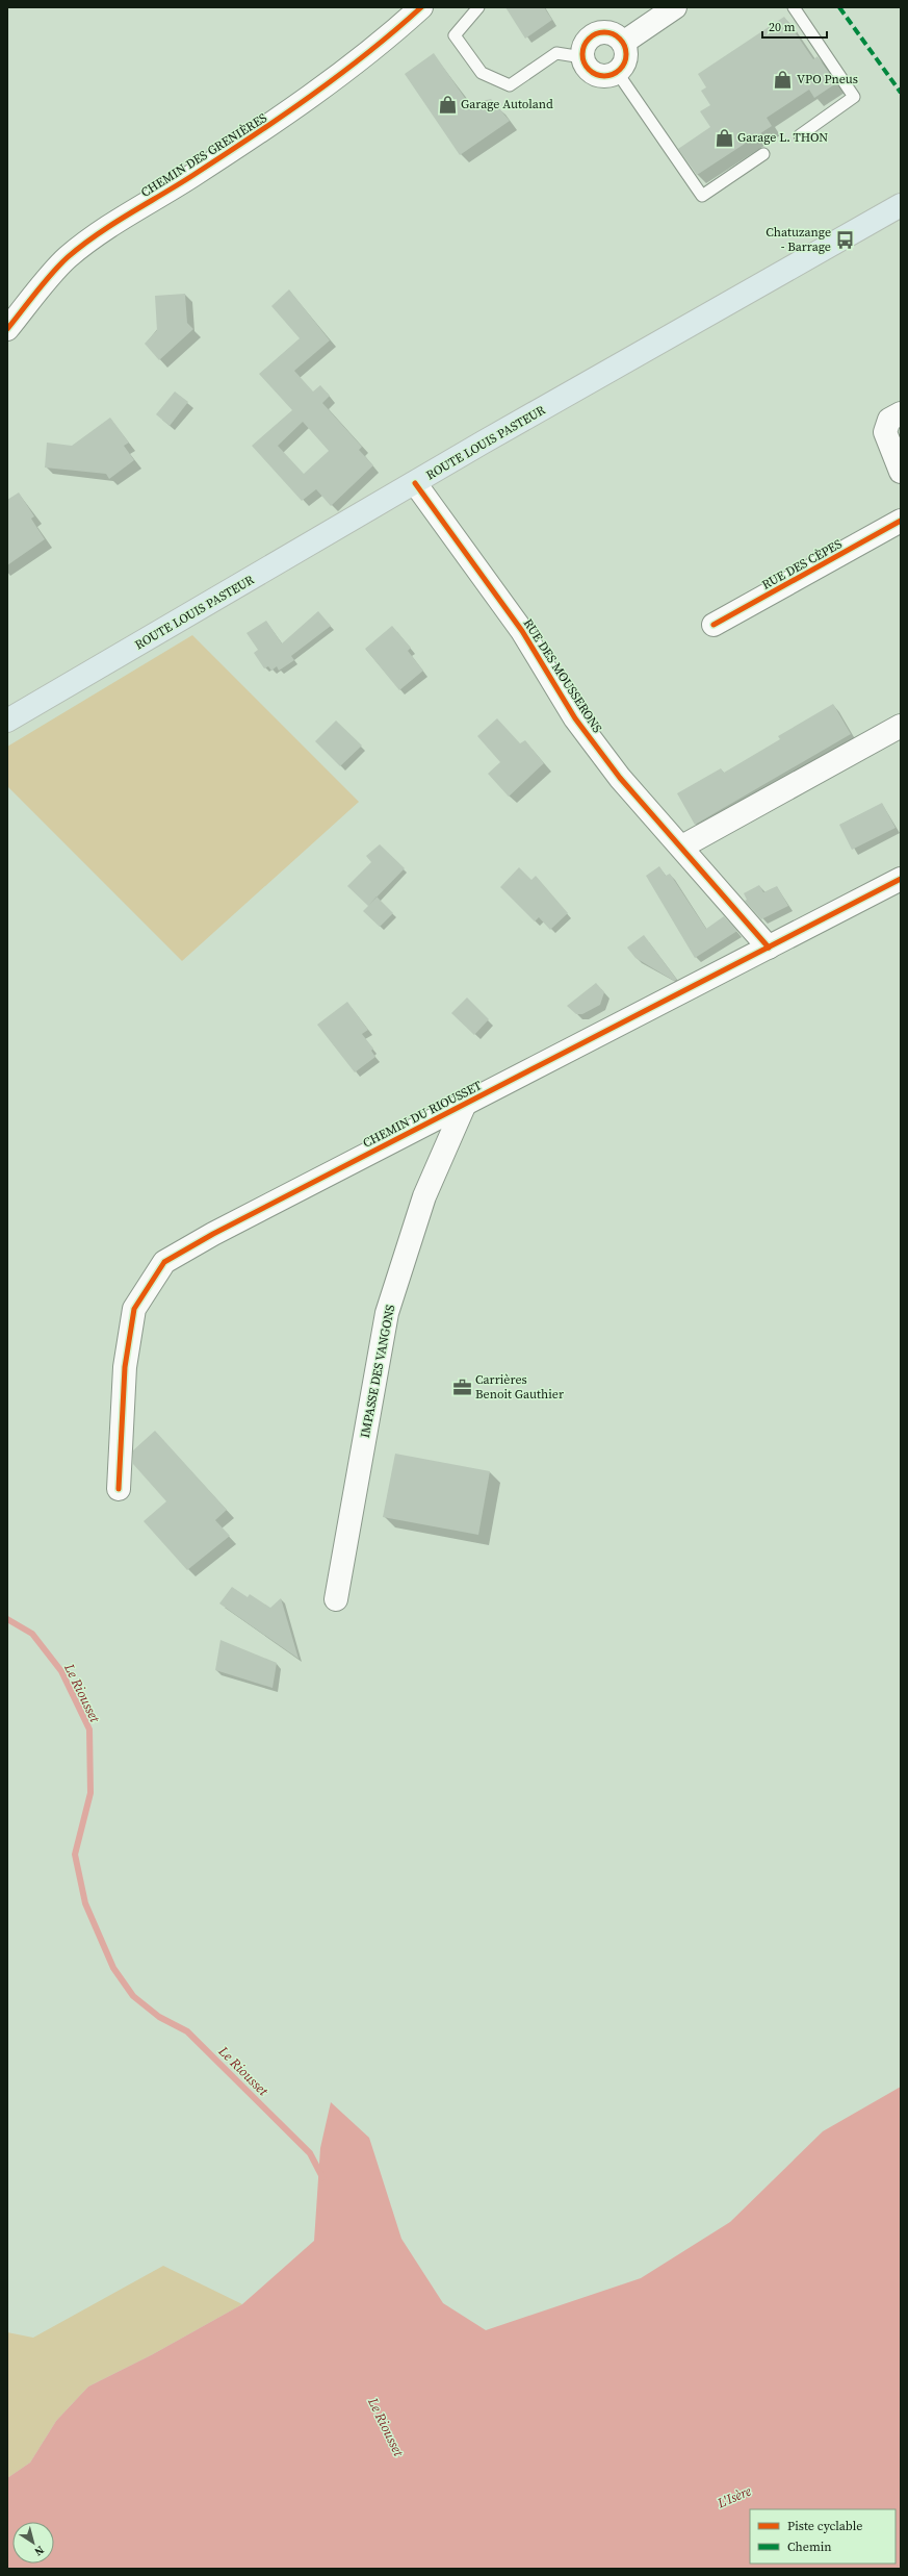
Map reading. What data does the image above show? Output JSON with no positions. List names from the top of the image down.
{
  "streets": {
    "main road": ["ROUTE LOUIS PASTEUR"],
    "street": [
      "CHEMIN DES GRENIÈRES",
      "RUE DES CÈPES",
      "RUE DES MOUSSERONS",
      "CHEMIN DU RIOUSSET",
      "IMPASSE DES VANGONS"
    ]
  },
  "crossings": [
    ["ROUTE LOUIS PASTEUR", "RUE DES MOUSSERONS"],
    ["RUE DES MOUSSERONS", "CHEMIN DU RIOUSSET"],
    ["CHEMIN DU RIOUSSET", "IMPASSE DES VANGONS"]
  ],
  "water": ["Le Riousset", "L'Isère"],
  "places": {
    "shop": ["VPO Pneus", "Garage Autoland", "Garage L. THON"],
    "bus stop": ["Chatuzange - Barrage"],
    "office": ["Carrières Benoit Gauthier"]
  },
  "legend": ["Piste cyclable", "Chemin"],
  "scale_bar": "20 m",
  "north": "bottom right"
}
